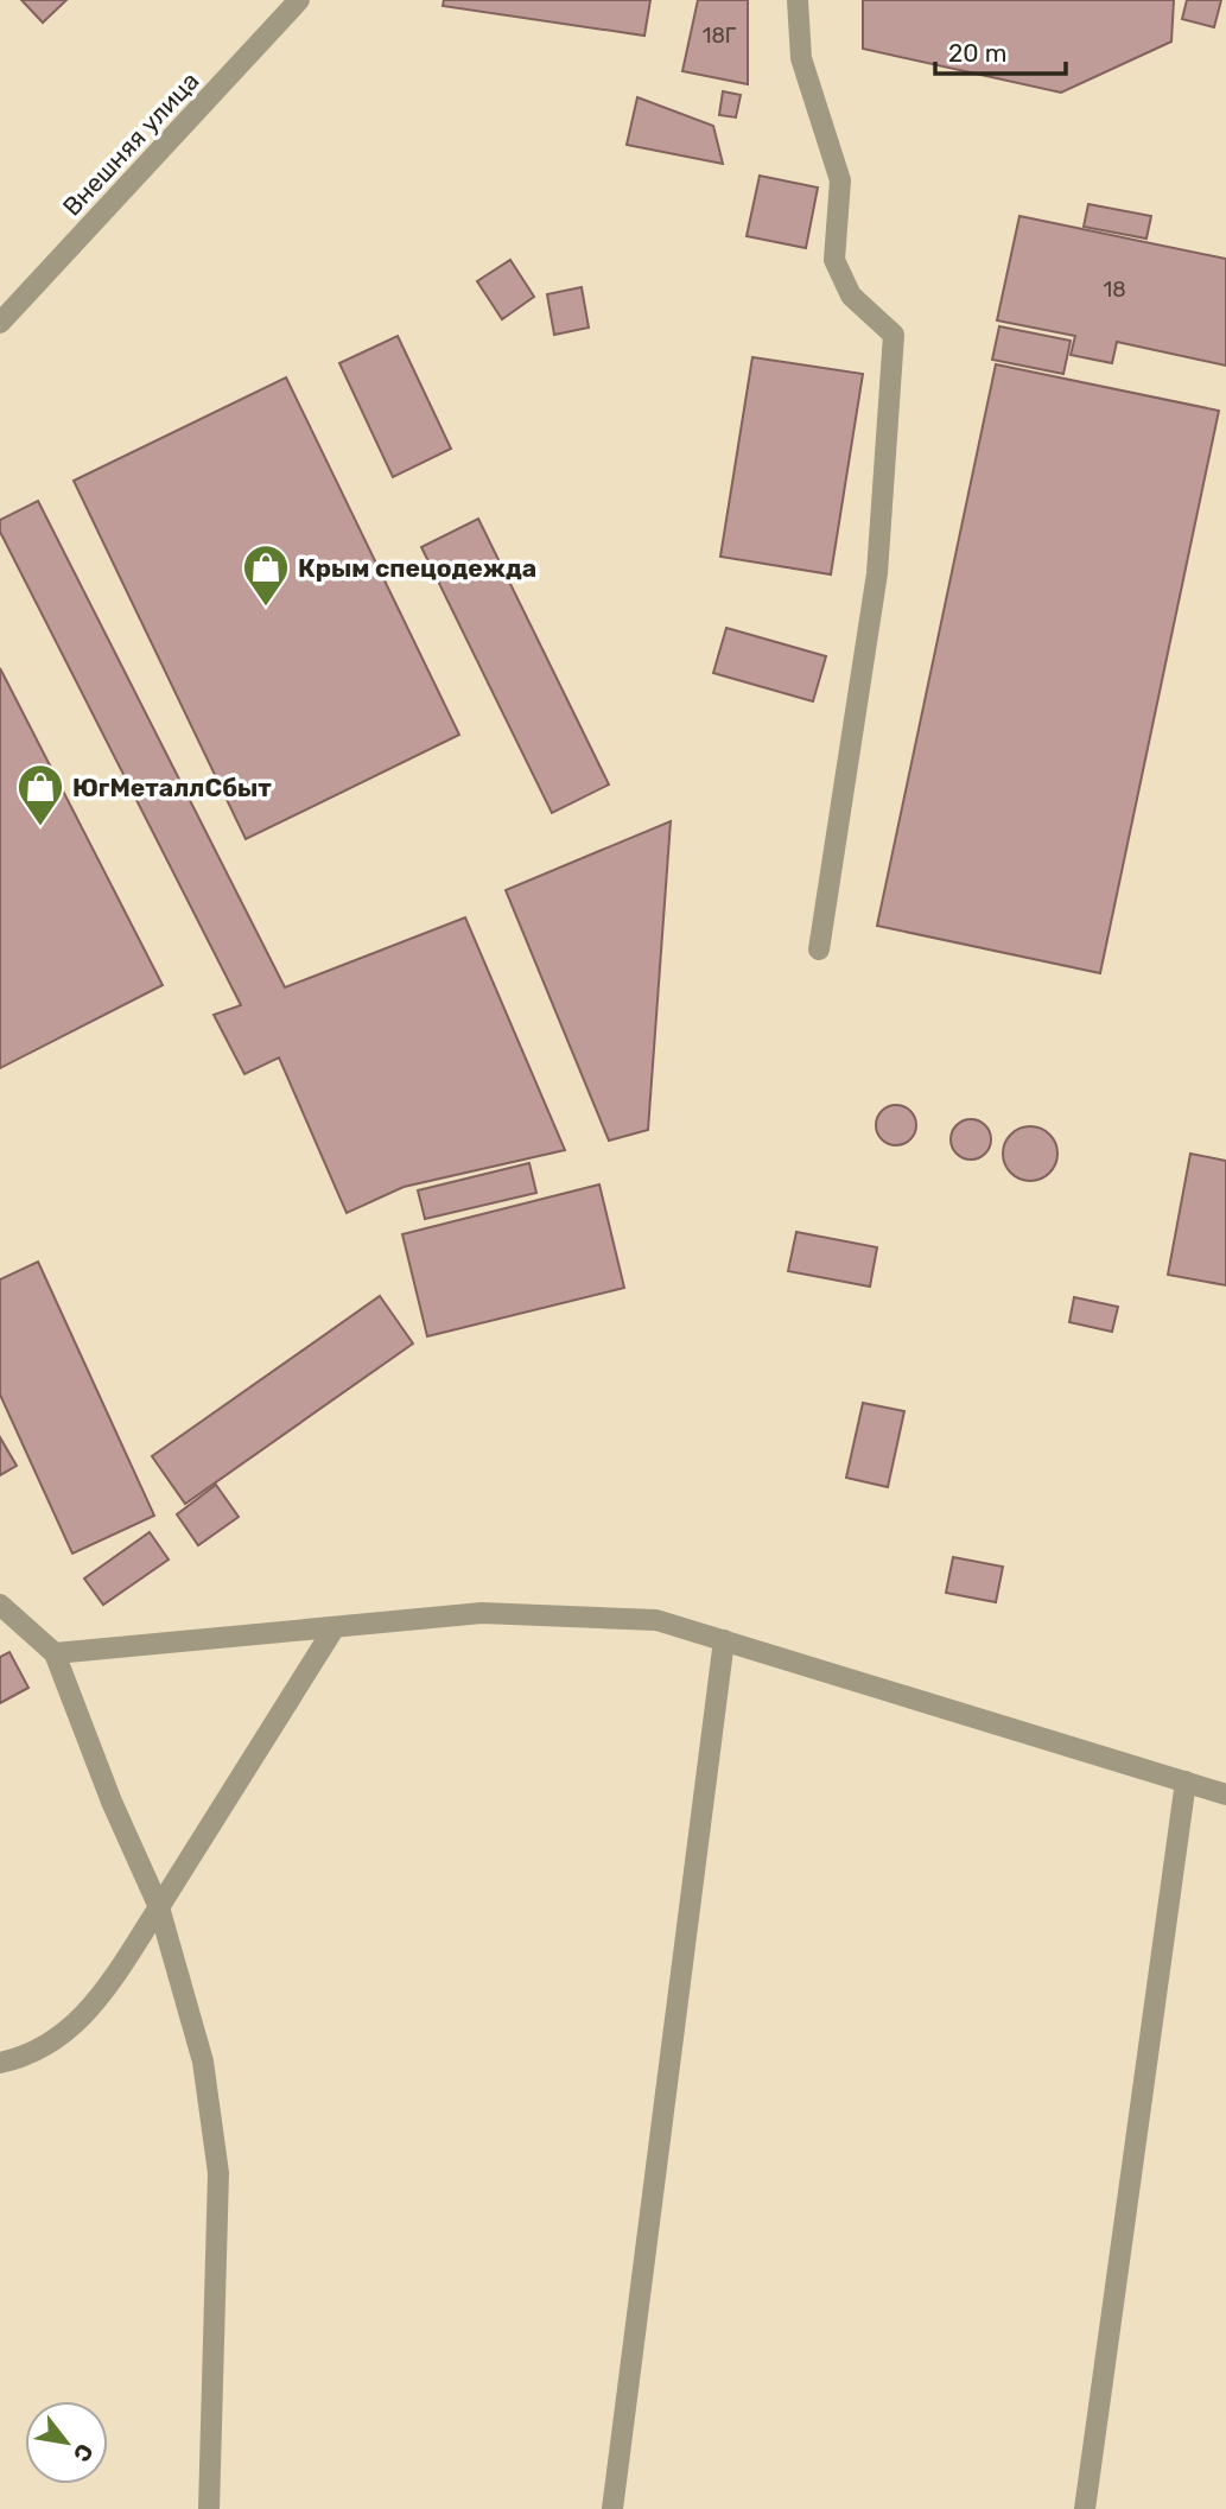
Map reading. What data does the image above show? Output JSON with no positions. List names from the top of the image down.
{
  "streets": {
    "street": ["Внешняя улица"]
  },
  "places": {
    "shop": ["Крым спецодежда", "ЮгМеталлСбыт"]
  },
  "house_numbers": ["18Г", "18"],
  "scale_bar": "20 m",
  "north": "bottom right"
}
